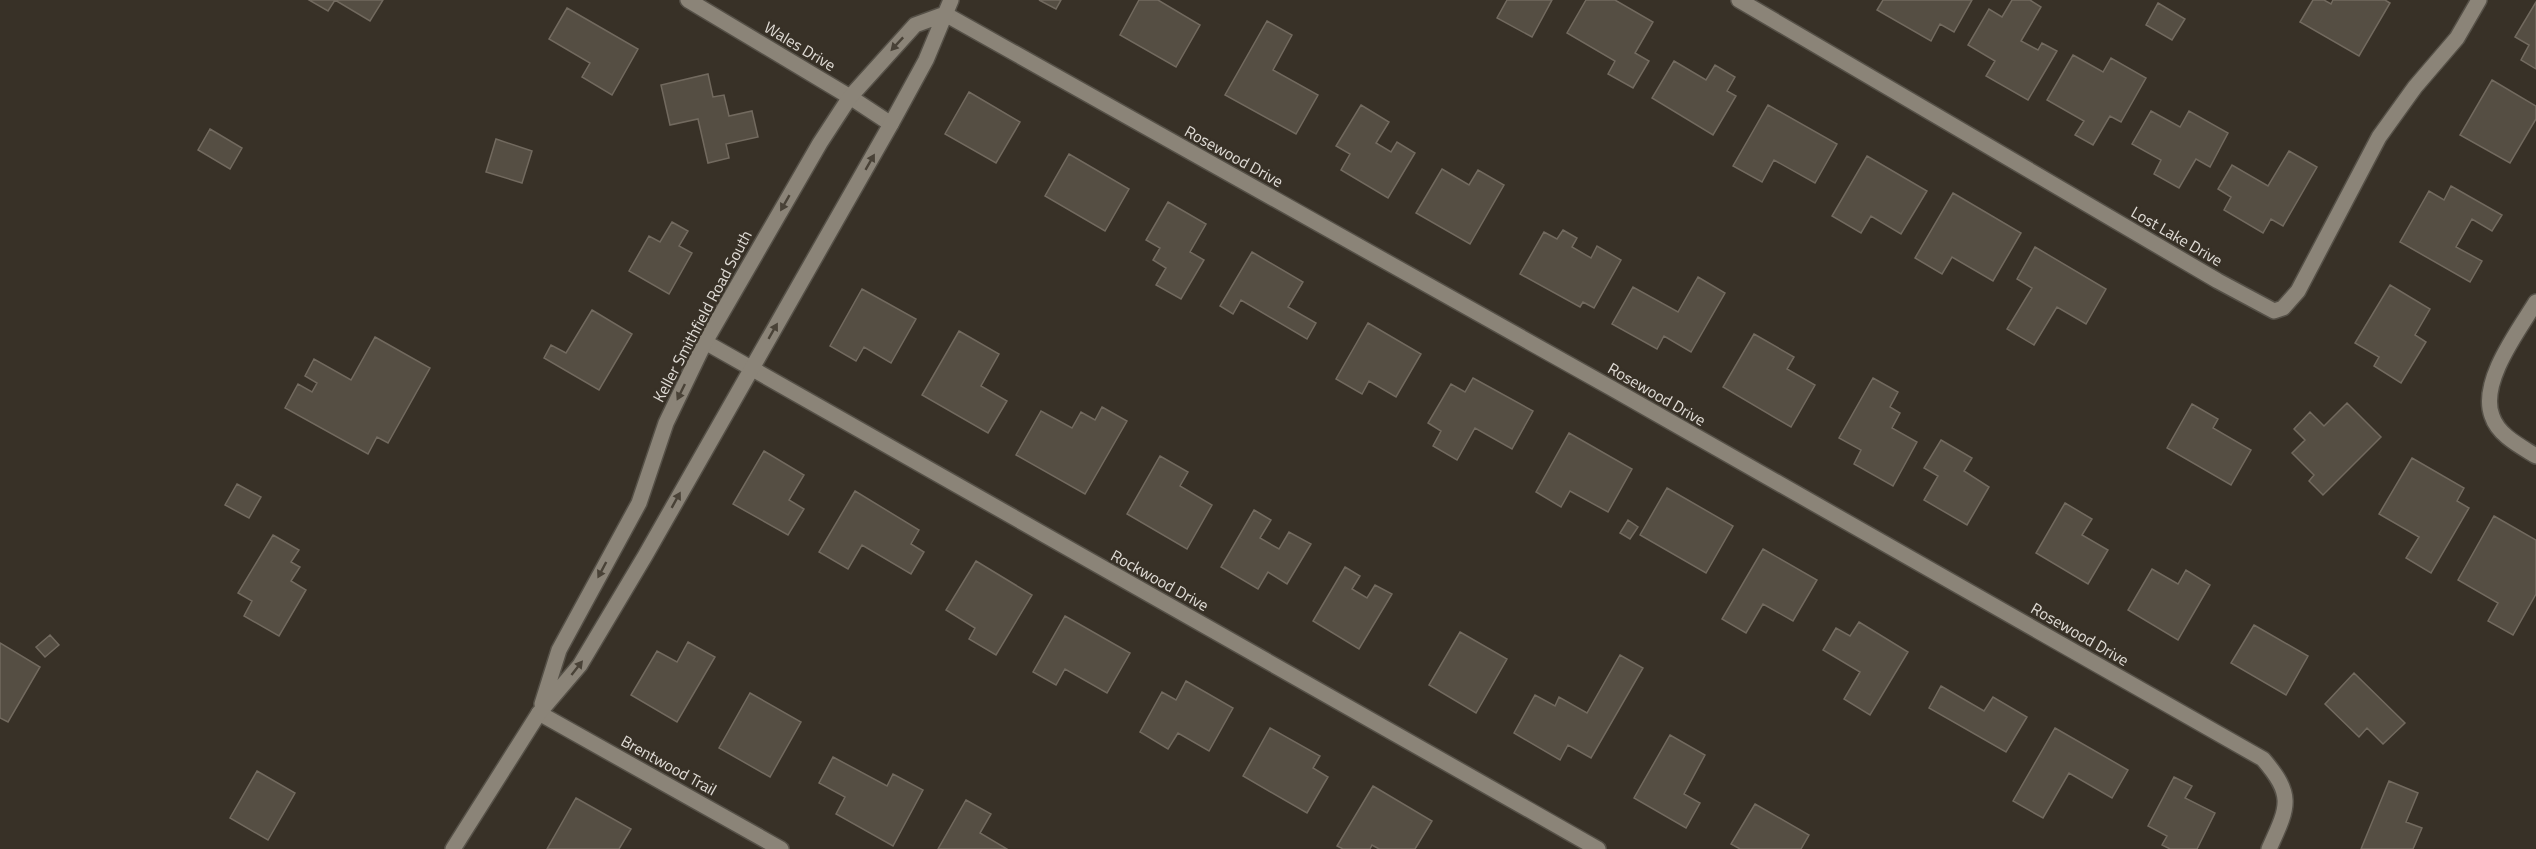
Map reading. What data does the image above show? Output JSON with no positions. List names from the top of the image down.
{
  "streets": {
    "street": [
      "Wales Drive",
      "Rosewood Drive",
      "Lost Lake Drive",
      "Keller Smithfield Road South",
      "Rockwood Drive",
      "Brentwood Trail"
    ]
  },
  "crossings": [
    ["Wales Drive", "Keller Smithfield Road South"],
    ["Rosewood Drive", "Keller Smithfield Road South"],
    ["Keller Smithfield Road South", "Rockwood Drive"],
    ["Keller Smithfield Road South", "Brentwood Trail"]
  ]
}
